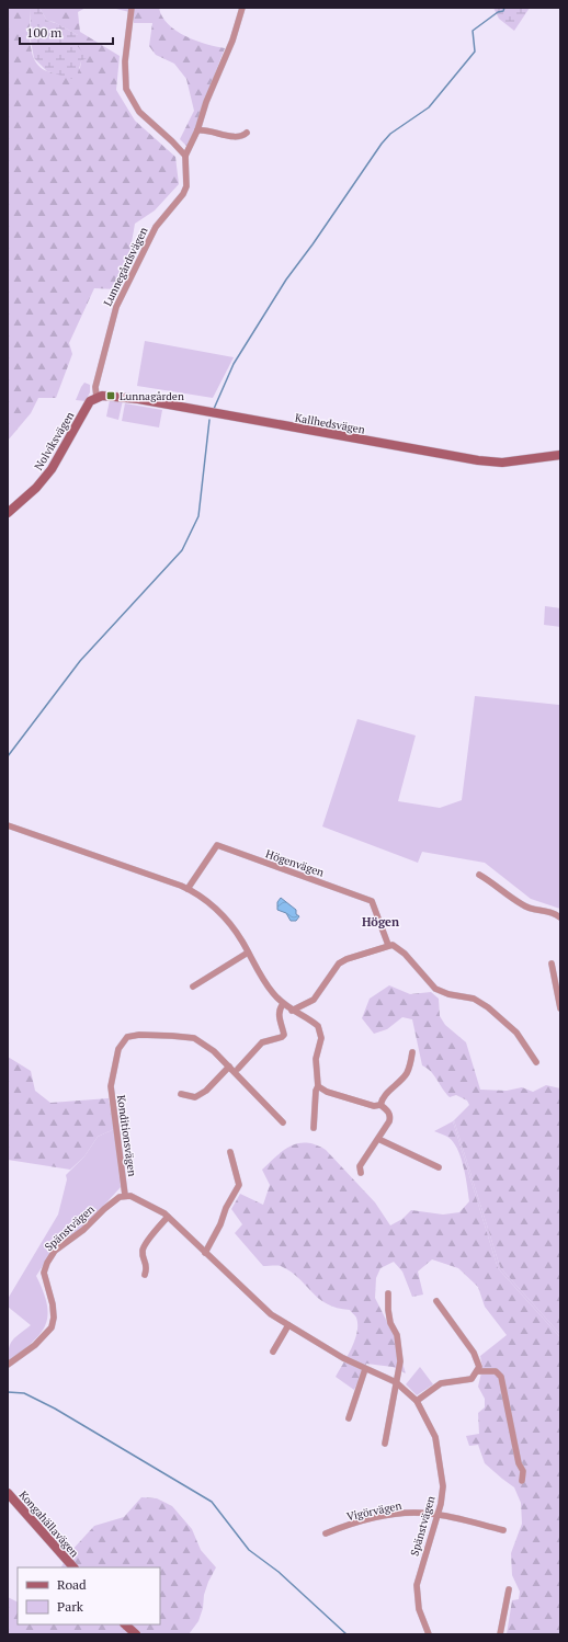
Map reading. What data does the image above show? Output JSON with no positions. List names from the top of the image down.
{
  "streets": {
    "street": [
      "Lunnegårdsvägen",
      "Kallhedsvägen",
      "Nolviksvägen",
      "Högenvägen",
      "Konditionsvägen",
      "Spänstvägen",
      "Vigörvägen",
      "Kongahällavägen"
    ]
  },
  "crossings": [
    ["Lunnegårdsvägen", "Kallhedsvägen"],
    ["Lunnegårdsvägen", "Nolviksvägen"],
    ["Kallhedsvägen", "Nolviksvägen"],
    ["Konditionsvägen", "Spänstvägen"],
    ["Spänstvägen", "Vigörvägen"]
  ],
  "districts": ["Högen"],
  "places": {
    "transit": ["Lunnagården"]
  },
  "legend": ["Road", "Park"],
  "scale_bar": "100 m"
}
